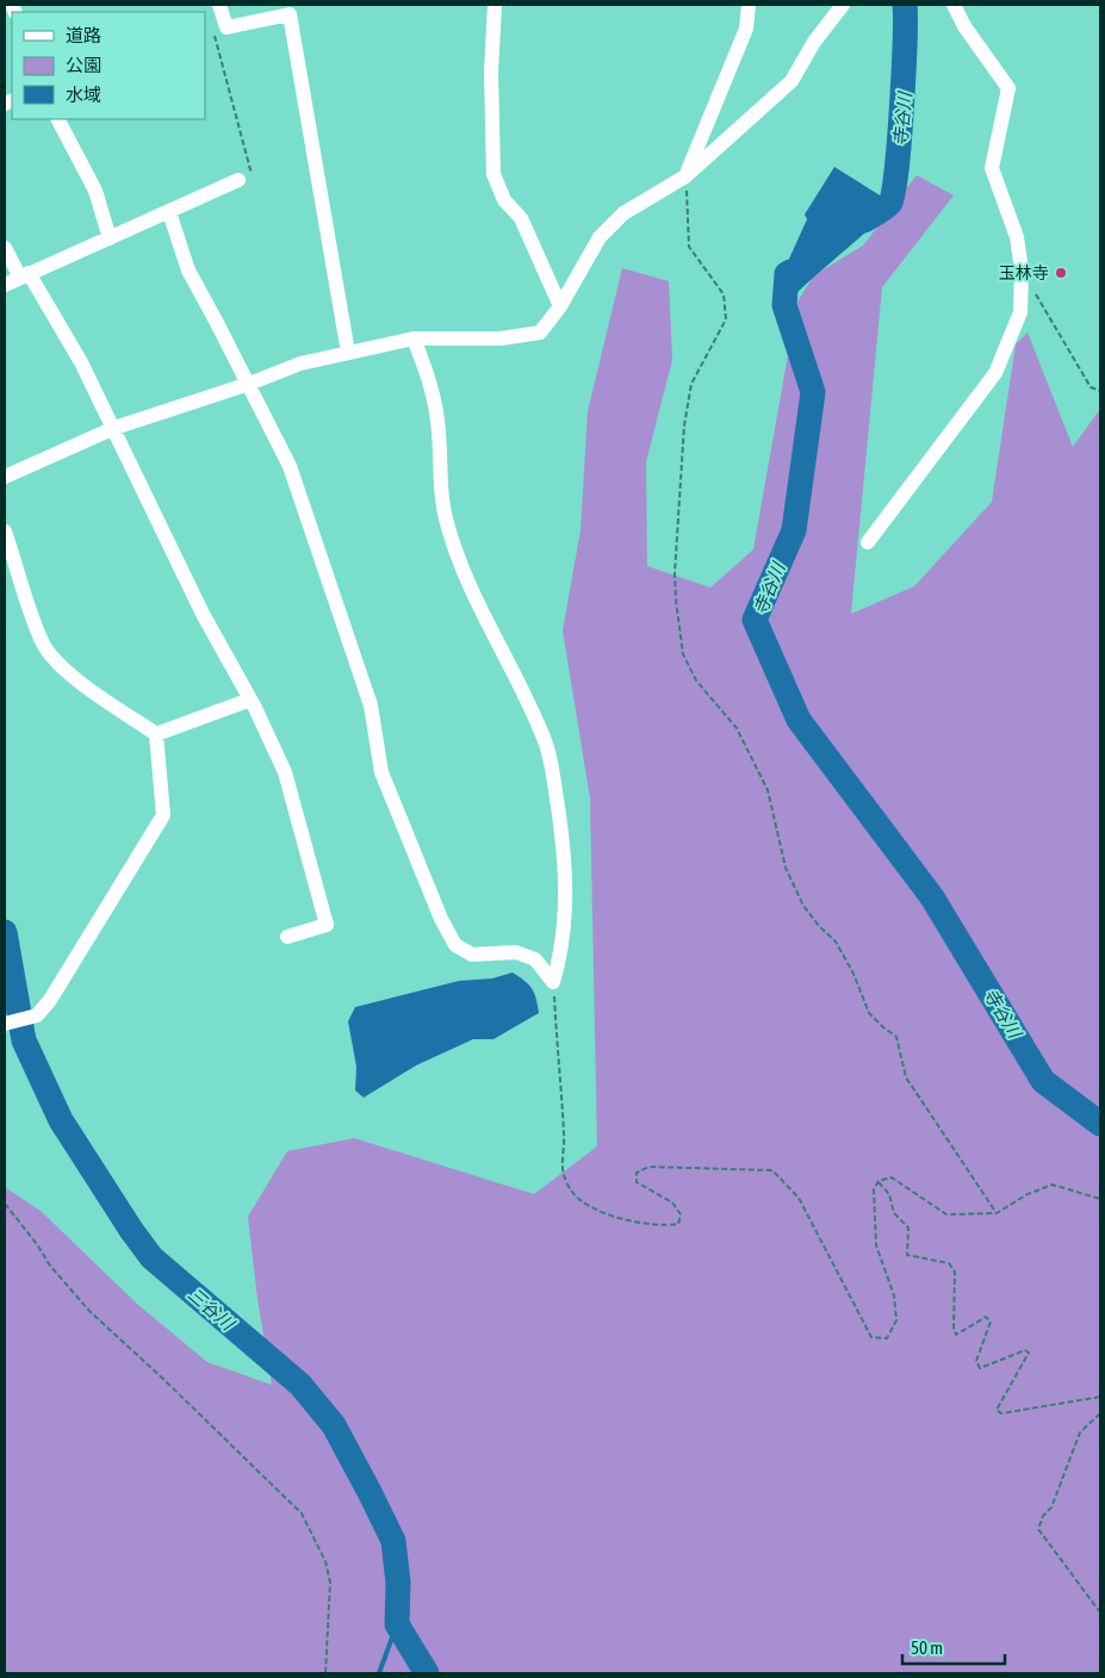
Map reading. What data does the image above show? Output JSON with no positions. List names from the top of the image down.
{
  "water": ["寺谷川", "三谷川"],
  "places": ["玉林寺"],
  "legend": ["道路", "公園", "水域"],
  "scale_bar": "50 m"
}
